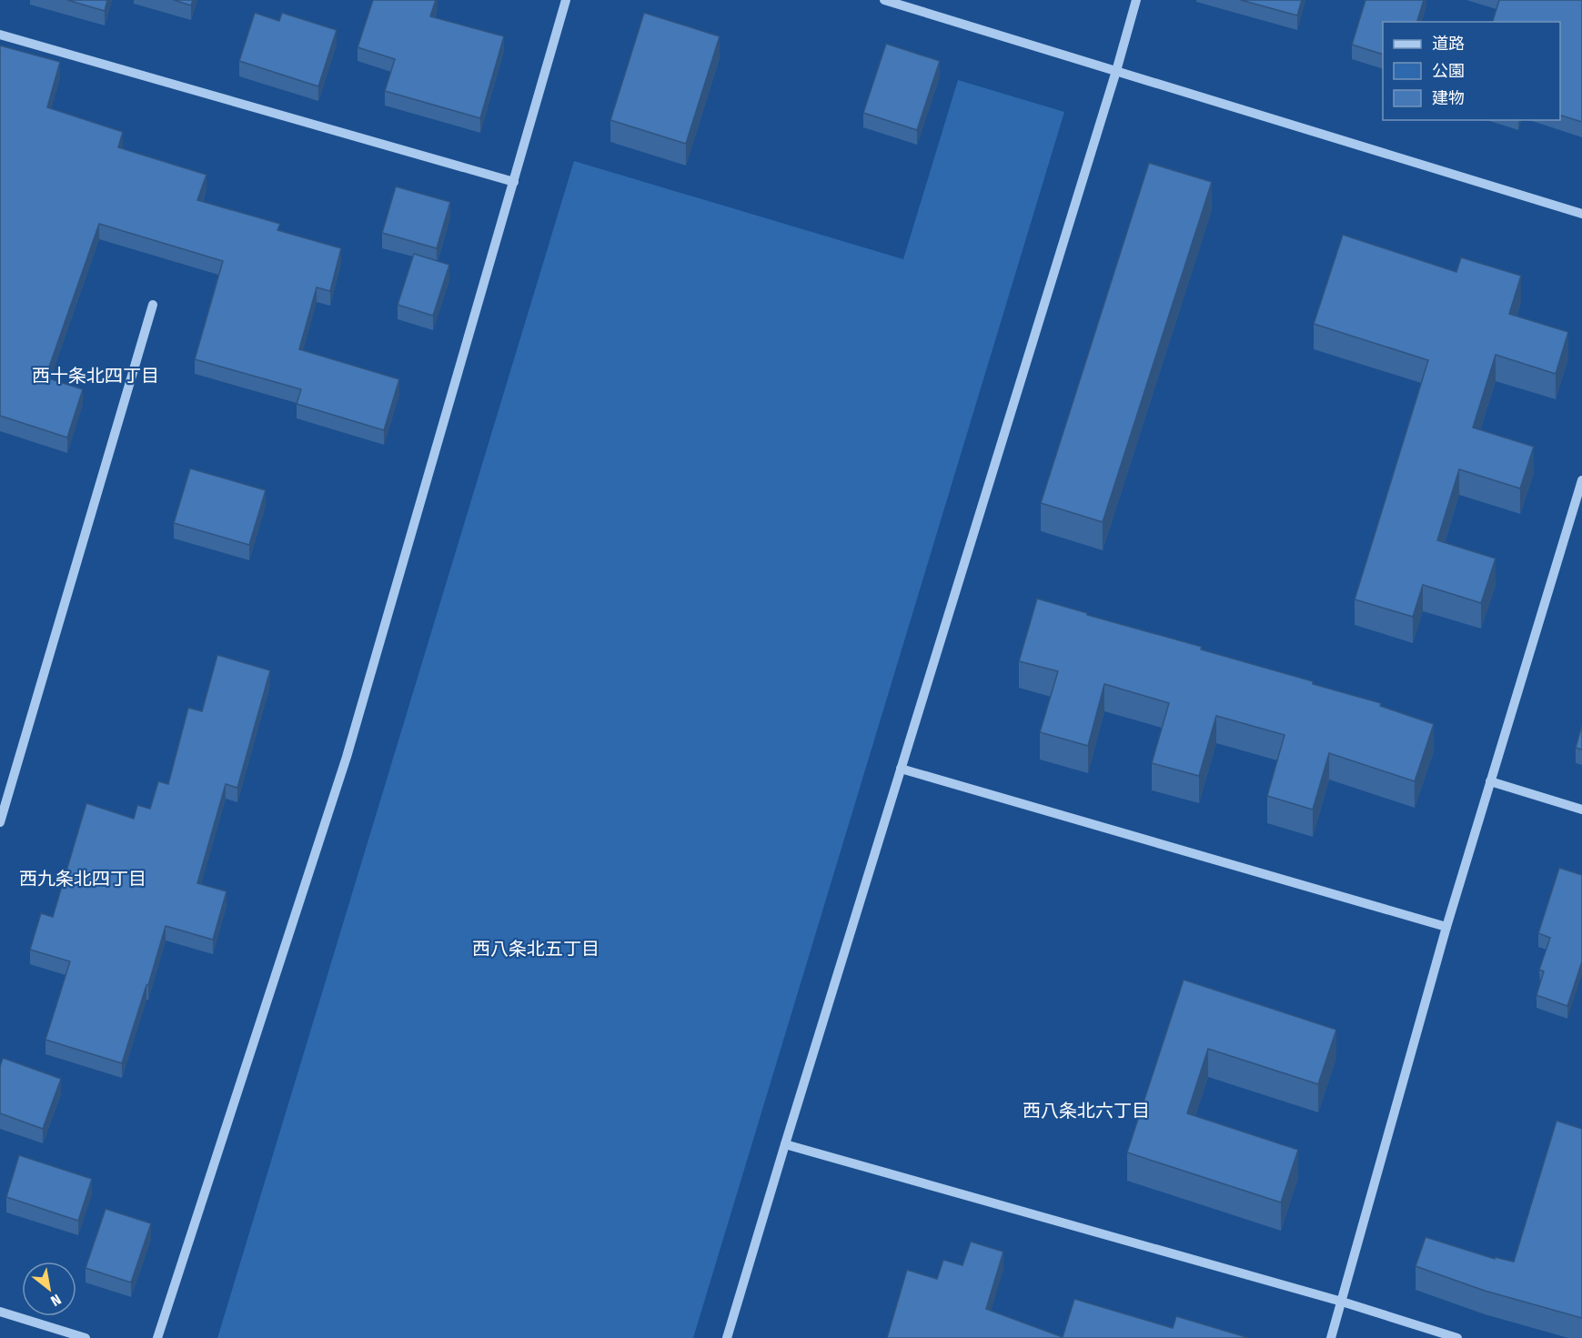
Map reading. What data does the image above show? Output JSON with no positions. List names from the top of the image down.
{
  "districts": [
    "西十条北四丁目",
    "西九条北四丁目",
    "西八条北五丁目",
    "西八条北六丁目"
  ],
  "legend": ["道路", "公園", "建物"],
  "north": "bottom right"
}
